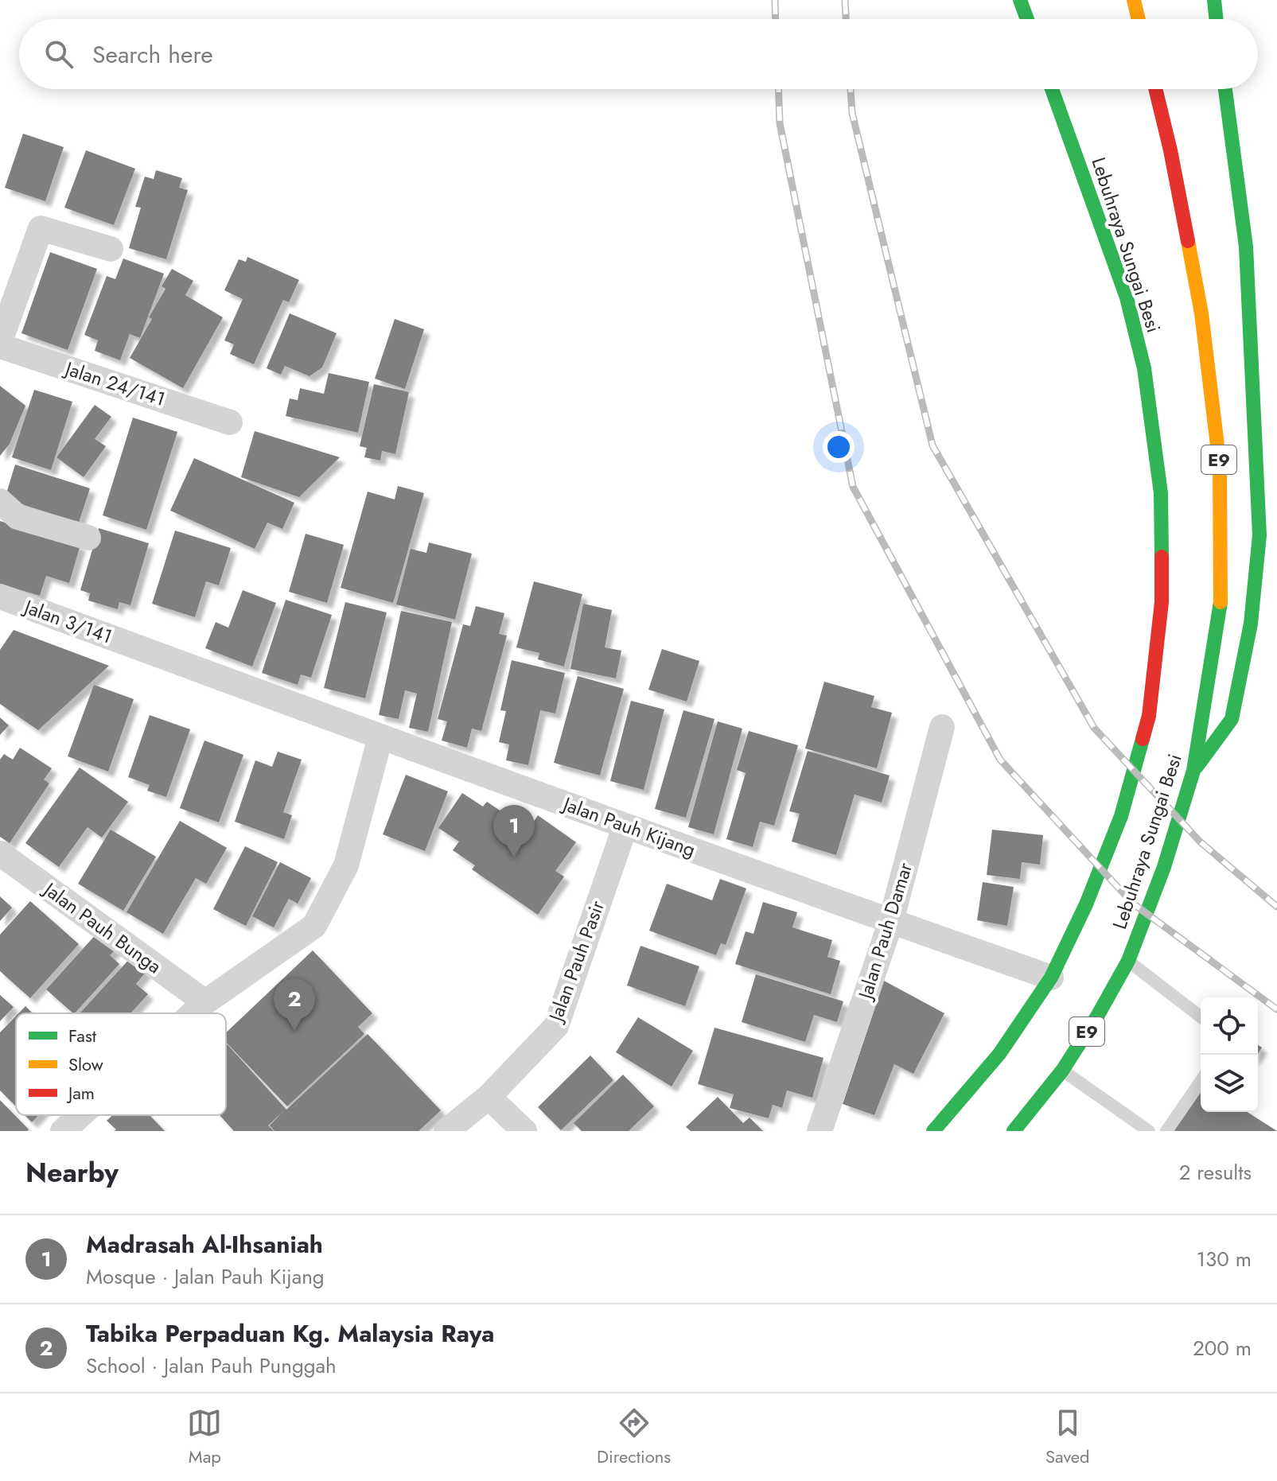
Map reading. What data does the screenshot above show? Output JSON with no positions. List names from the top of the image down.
{
  "streets": {
    "highway": ["Lebuhraya Sungai Besi", "E9"],
    "street": [
      "Jalan 24/141",
      "Jalan 3/141",
      "Jalan Pauh Kijang",
      "Jalan Pauh Bunga",
      "Jalan Pauh Damar",
      "Jalan Pauh Pasir"
    ]
  },
  "crossings": [
    ["Lebuhraya Sungai Besi", "Jalan Pauh Kijang"],
    ["Jalan 3/141", "Jalan Pauh Kijang"],
    ["Jalan Pauh Kijang", "Jalan Pauh Damar"],
    ["Jalan Pauh Kijang", "Jalan Pauh Pasir"]
  ],
  "legend": ["Fast", "Slow", "Jam"],
  "page": {
    "search": "Search here",
    "pins": ["1", "2"],
    "heading": ["Nearby", "2 results"],
    "list": [
      {
        "mark": "1",
        "name": "Madrasah Al-Ihsaniah",
        "note": "Mosque · Jalan Pauh Kijang",
        "value": "130 m"
      },
      {
        "mark": "2",
        "name": "Tabika Perpaduan Kg. Malaysia Raya",
        "note": "School · Jalan Pauh Punggah",
        "value": "200 m"
      }
    ],
    "nav": ["Map", "Directions", "Saved"]
  }
}
